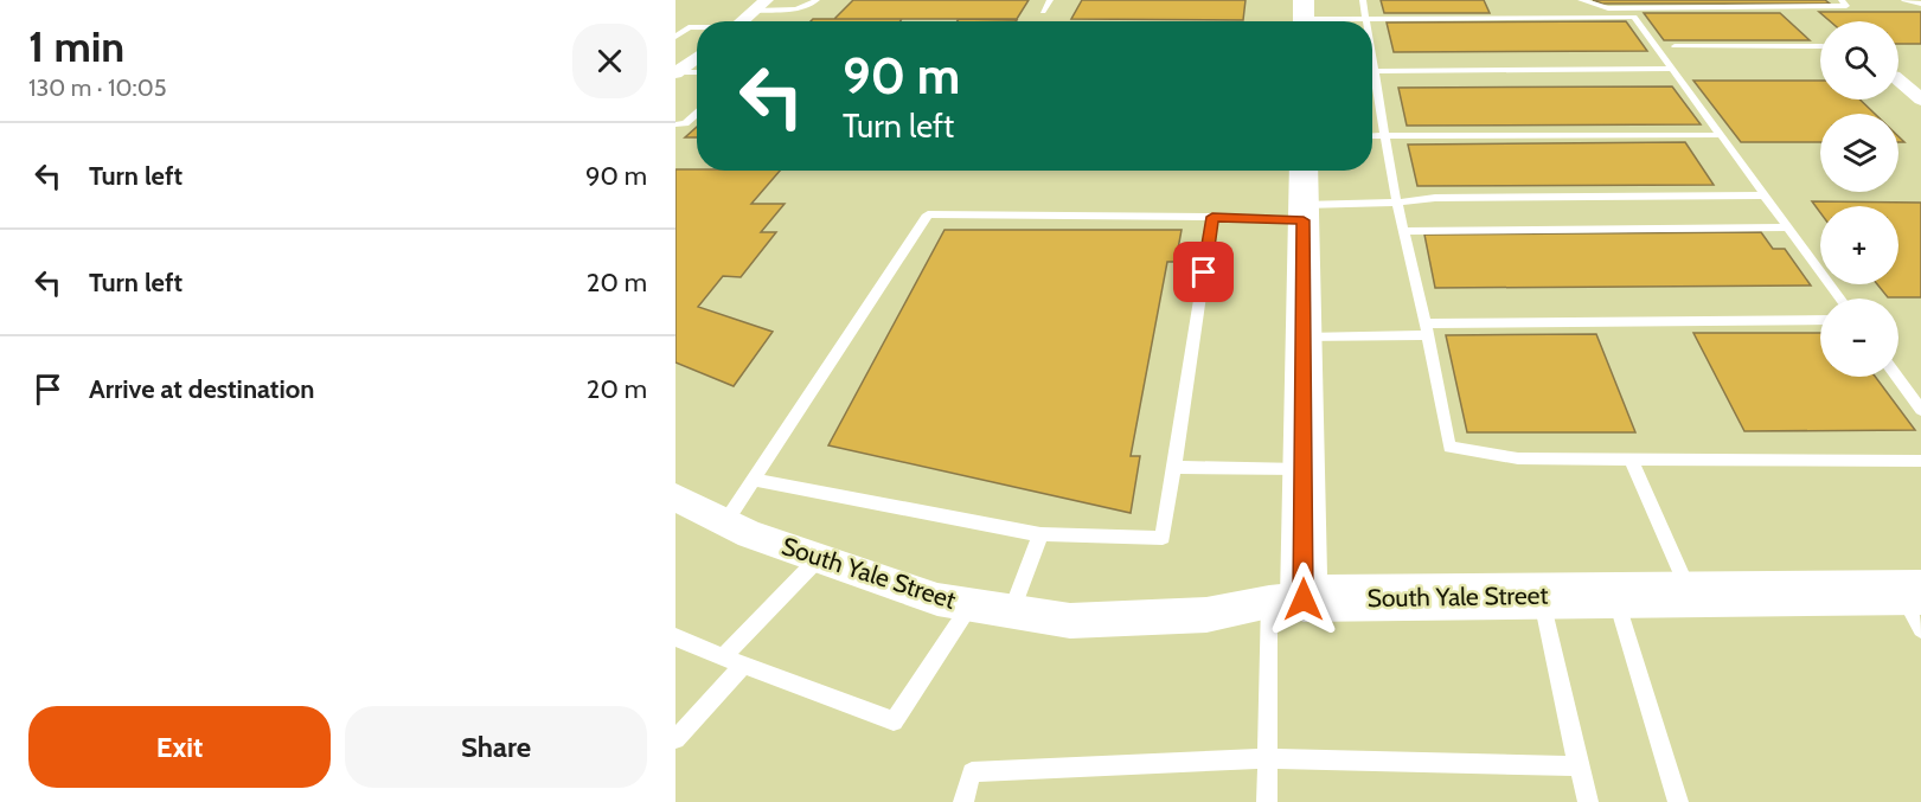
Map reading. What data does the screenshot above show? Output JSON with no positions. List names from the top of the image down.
{
  "streets": {
    "street": ["South Yale Street"]
  },
  "page": {
    "heading": ["1 min", "130 m · 10:05"],
    "map_buttons": ["+", "−"],
    "turn": ["90 m", "Turn left"],
    "list": [
      {
        "name": "Turn left",
        "value": "90 m"
      },
      {
        "name": "Turn left",
        "value": "20 m"
      },
      {
        "name": "Arrive at destination",
        "value": "20 m"
      }
    ],
    "buttons": ["Exit", "Share"]
  }
}
